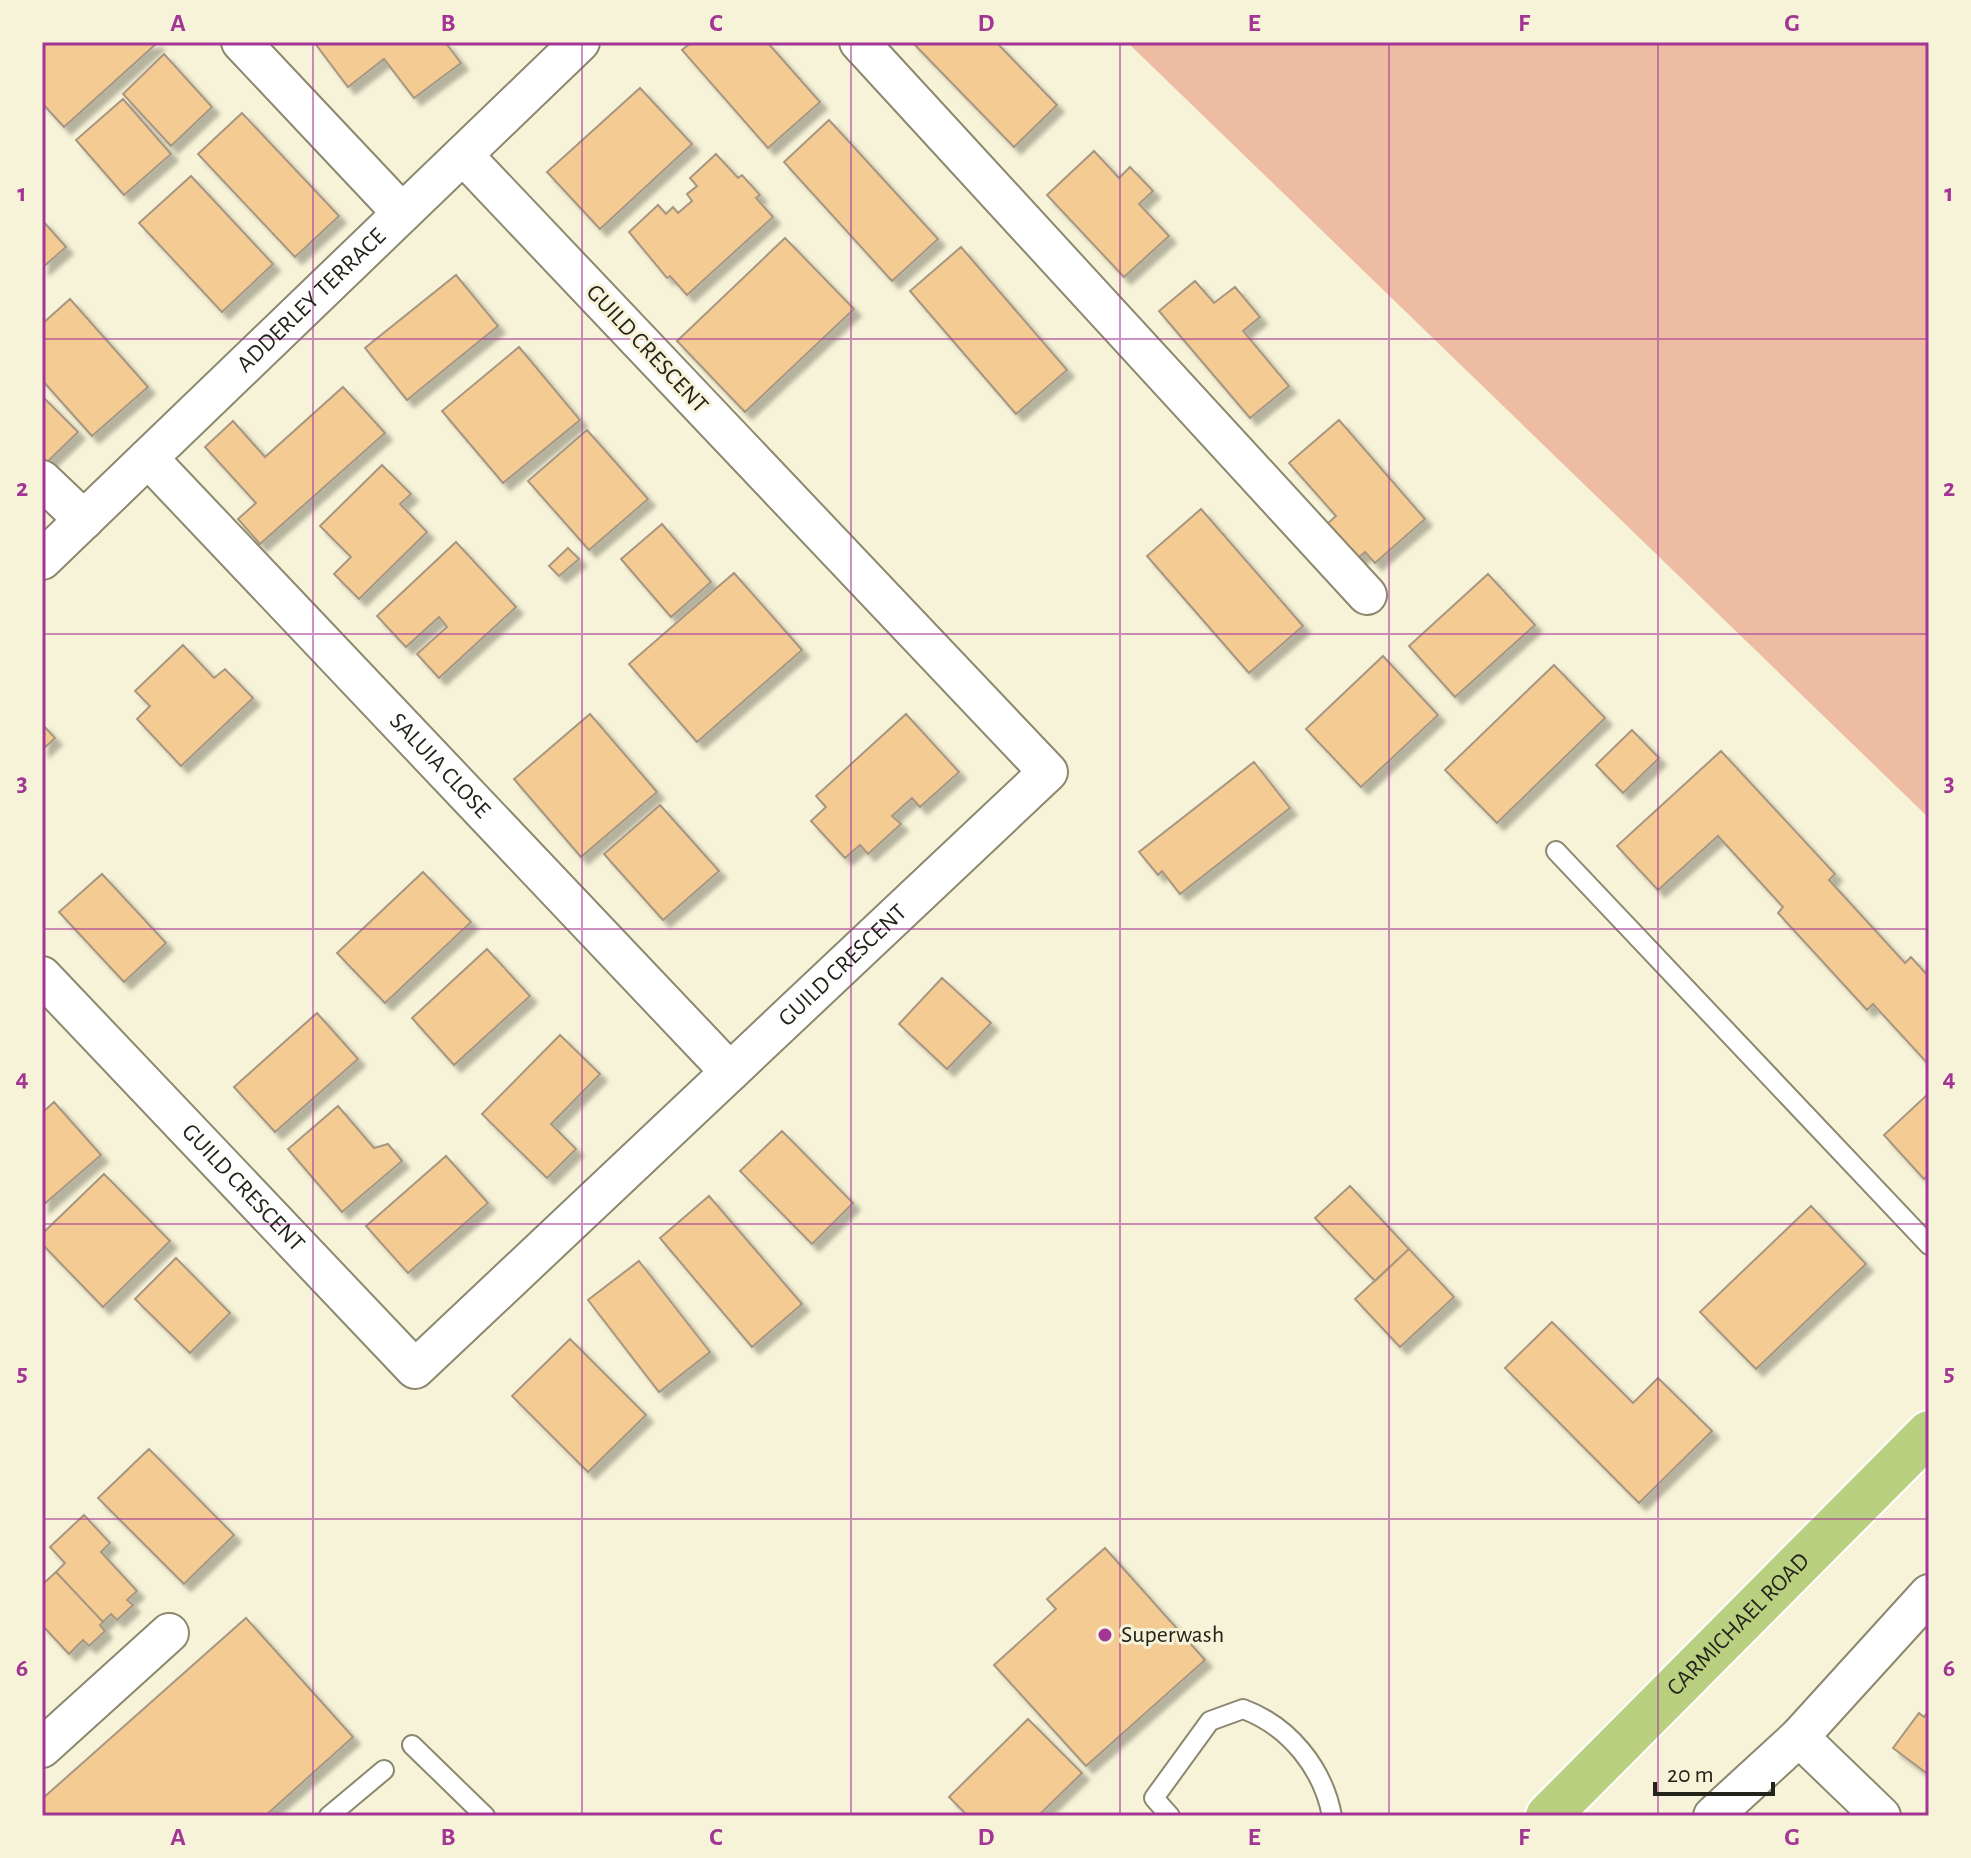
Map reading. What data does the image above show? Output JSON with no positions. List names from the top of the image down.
{
  "streets": {
    "main road": ["CARMICHAEL ROAD"],
    "street": ["ADDERLEY TERRACE", "GUILD CRESCENT", "SALUIA CLOSE"]
  },
  "crossings": [
    ["ADDERLEY TERRACE", "GUILD CRESCENT"],
    ["ADDERLEY TERRACE", "SALUIA CLOSE"],
    ["GUILD CRESCENT", "SALUIA CLOSE"]
  ],
  "places": ["Superwash"],
  "scale_bar": "20 m",
  "grid": {
    "columns": [
      "A",
      "B",
      "C",
      "D",
      "E",
      "F",
      "G"
    ],
    "rows": [
      "1",
      "2",
      "3",
      "4",
      "5",
      "6"
    ]
  }
}
